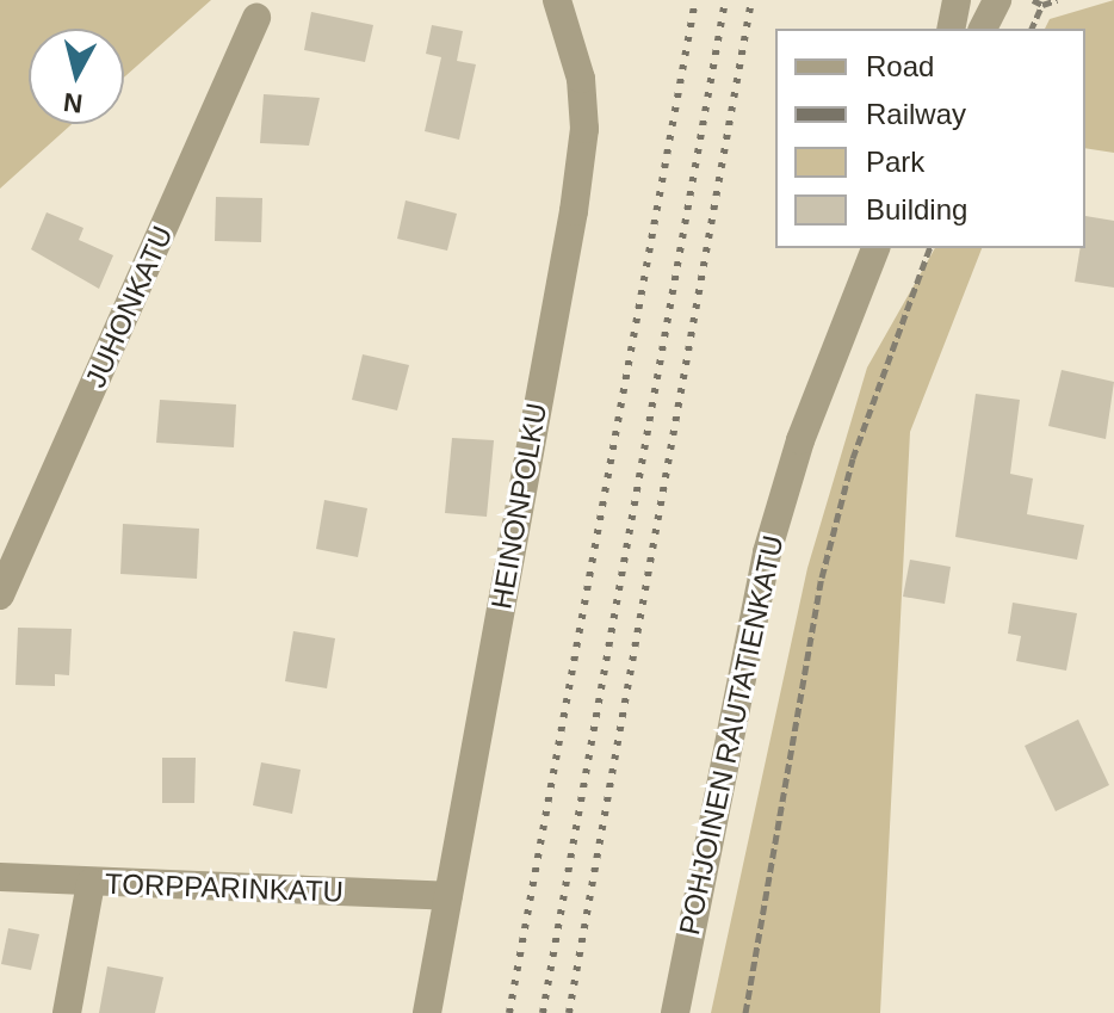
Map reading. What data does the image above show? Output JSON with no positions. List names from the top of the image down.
{
  "streets": {
    "street": [
      "JUHONKATU",
      "HEINONPOLKU",
      "POHJOINEN RAUTATIENKATU",
      "TORPPARINKATU"
    ]
  },
  "crossings": [
    ["HEINONPOLKU", "TORPPARINKATU"]
  ],
  "legend": [
    "Road",
    "Railway",
    "Park",
    "Building"
  ],
  "north": "bottom"
}
